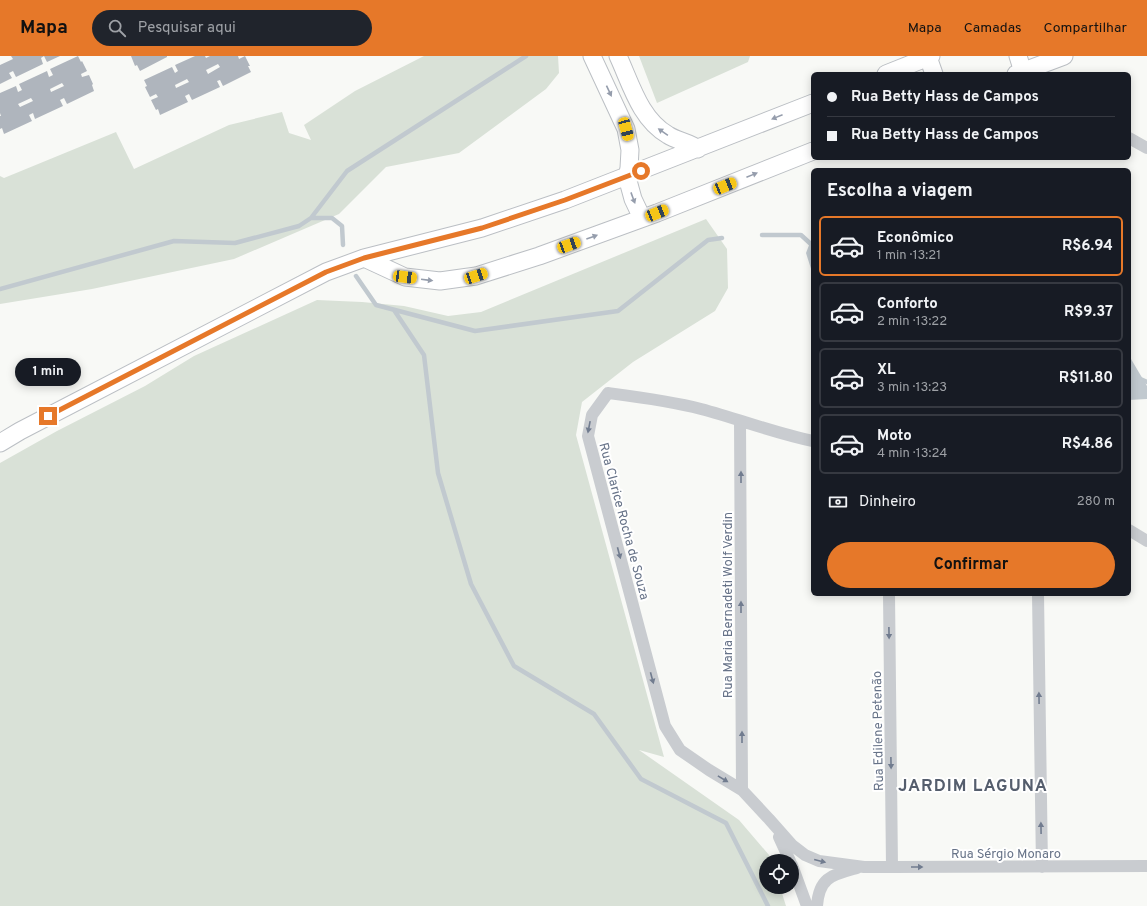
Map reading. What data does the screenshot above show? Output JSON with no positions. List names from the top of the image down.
{
  "streets": {
    "street": [
      "Rua Clarice Rocha de Souza",
      "Rua Maria Bernadeti Wolf Verdin",
      "Rua Edilene Petenão",
      "Rua Sérgio Monaro"
    ]
  },
  "crossings": [
    ["Rua Clarice Rocha de Souza", "Rua Maria Bernadeti Wolf Verdin"],
    ["Rua Clarice Rocha de Souza", "Rua Sérgio Monaro"],
    ["Rua Edilene Petenão", "Rua Sérgio Monaro"]
  ],
  "one_way": ["Rua Maria Bernadeti Wolf Verdin", "Rua Edilene Petenão", "Rua Sérgio Monaro"],
  "districts": ["JARDIM LAGUNA"],
  "page": {
    "header": "Mapa",
    "search": "Pesquisar aqui",
    "nav": ["Mapa", "Camadas", "Compartilhar"],
    "banner": ["Rua Betty Hass de Campos", "Rua Betty Hass de Campos"],
    "heading": "Escolha a viagem",
    "list": [
      {
        "name": "Econômico",
        "note": "1 min · 13:21",
        "value": "R$6.94"
      },
      {
        "name": "Conforto",
        "note": "2 min · 13:22",
        "value": "R$9.37"
      },
      {
        "name": "XL",
        "note": "3 min · 13:23",
        "value": "R$11.80"
      },
      {
        "name": "Moto",
        "note": "4 min · 13:24",
        "value": "R$4.86"
      }
    ],
    "bubble": "1 min",
    "pay": ["Dinheiro", "280 m"],
    "buttons": "Confirmar"
  }
}
